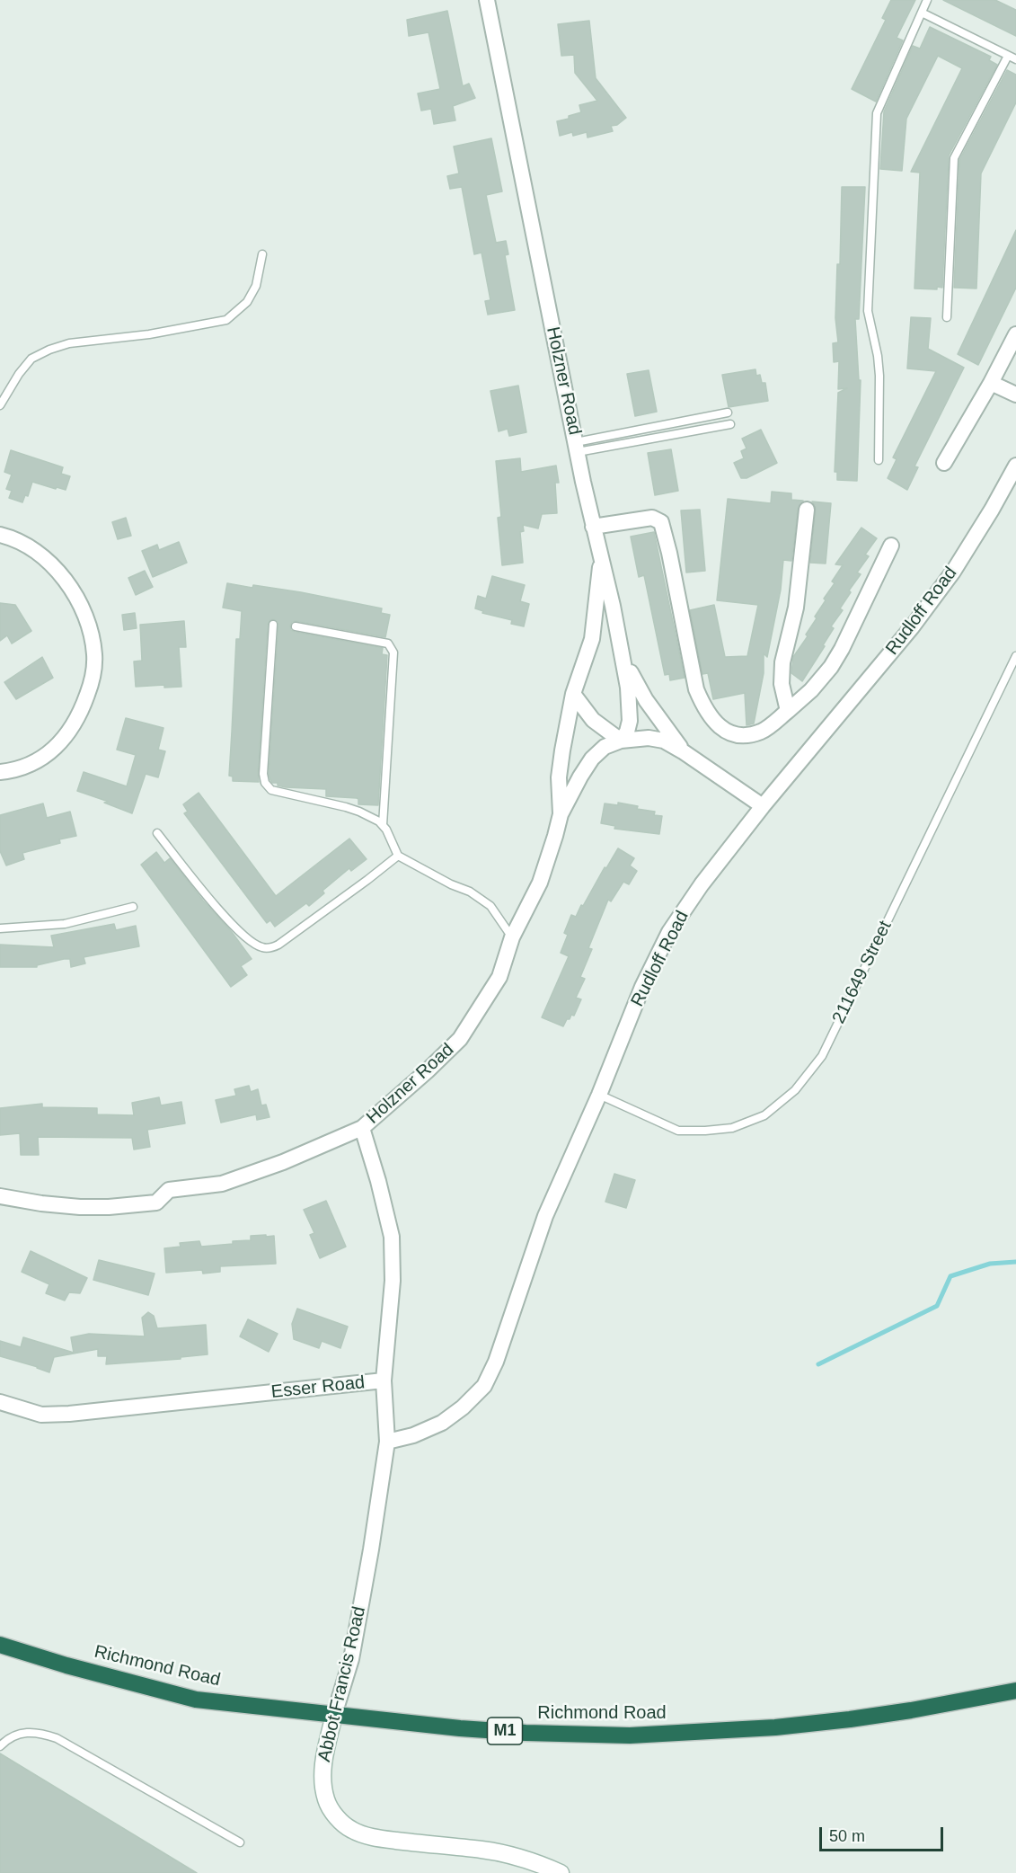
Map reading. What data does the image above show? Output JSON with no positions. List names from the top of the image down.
{
  "streets": {
    "highway": ["Richmond Road", "M1"],
    "street": [
      "Holzner Road",
      "Rudloff Road",
      "Esser Road",
      "Abbot Francis Road"
    ],
    "lane": ["211649 Street"]
  },
  "crossings": [
    ["Holzner Road", "Rudloff Road"],
    ["Holzner Road", "Esser Road"],
    ["Rudloff Road", "211649 Street"],
    ["Rudloff Road", "Abbot Francis Road"],
    ["Esser Road", "Abbot Francis Road"],
    ["Richmond Road", "Abbot Francis Road"]
  ],
  "scale_bar": "50 m"
}
